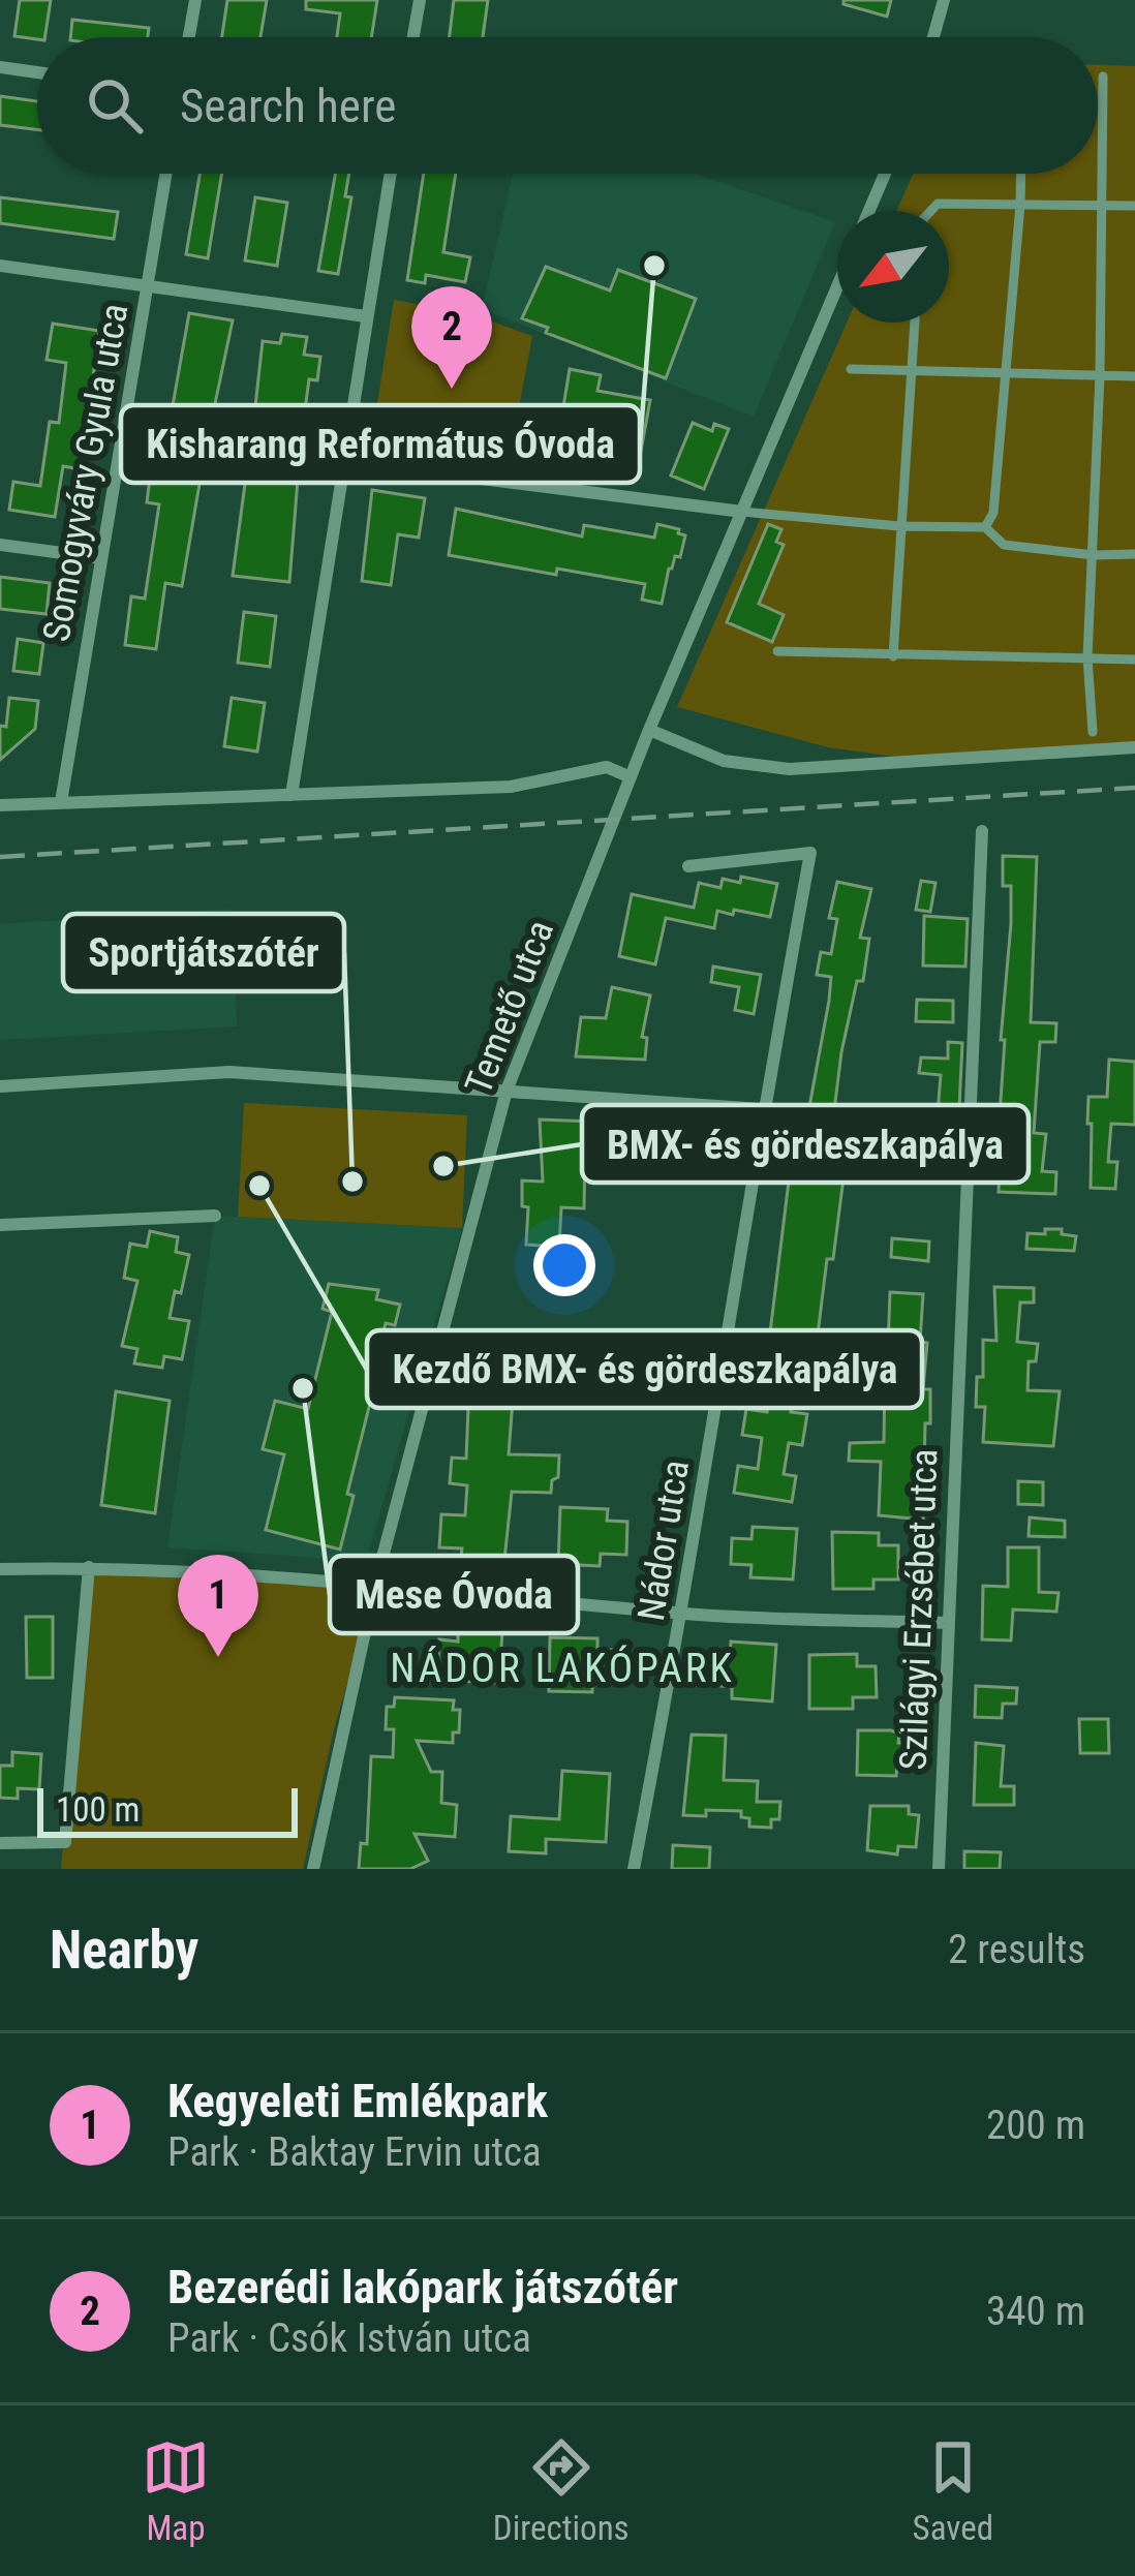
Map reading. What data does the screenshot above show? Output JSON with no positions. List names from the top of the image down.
{
  "streets": {
    "street": [
      "Somogyváry Gyula utca",
      "Temető utca",
      "Nádor utca",
      "Szilágyi Erzsébet utca"
    ]
  },
  "districts": ["NÁDOR LAKÓPARK"],
  "places": [
    "Kisharang Református Óvoda",
    "BMX- és gördeszkapálya",
    "Sportjátszótér",
    "Kezdő BMX- és gördeszkapálya",
    "Mese Óvoda"
  ],
  "scale_bar": "100 m",
  "north": "bottom left",
  "page": {
    "search": "Search here",
    "pins": ["2", "1"],
    "scale": "100 m",
    "heading": ["Nearby", "2 results"],
    "list": [
      {
        "mark": "1",
        "name": "Kegyeleti Emlékpark",
        "note": "Park · Baktay Ervin utca",
        "value": "200 m"
      },
      {
        "mark": "2",
        "name": "Bezerédi lakópark játszótér",
        "note": "Park · Csók István utca",
        "value": "340 m"
      }
    ],
    "nav": ["Map", "Directions", "Saved"]
  }
}
